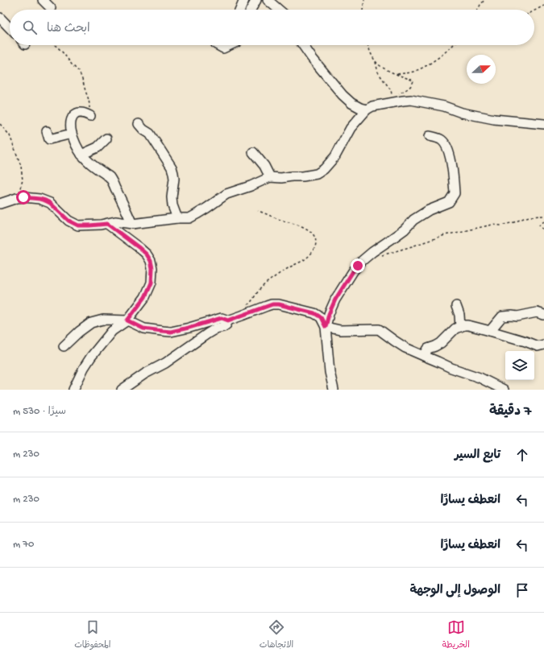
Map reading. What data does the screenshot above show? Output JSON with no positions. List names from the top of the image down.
{
  "north": "right",
  "page": {
    "search": "ابحث هنا",
    "heading": ["7 دقيقة", "سيرًا · 530 m"],
    "list": [
      ["تابع السير", "230 m"],
      ["انعطف يسارًا", "230 m"],
      ["انعطف يسارًا", "70 m"],
      "الوصول إلى الوجهة"
    ],
    "nav": ["الخريطة", "الاتجاهات", "المحفوظات"]
  }
}
